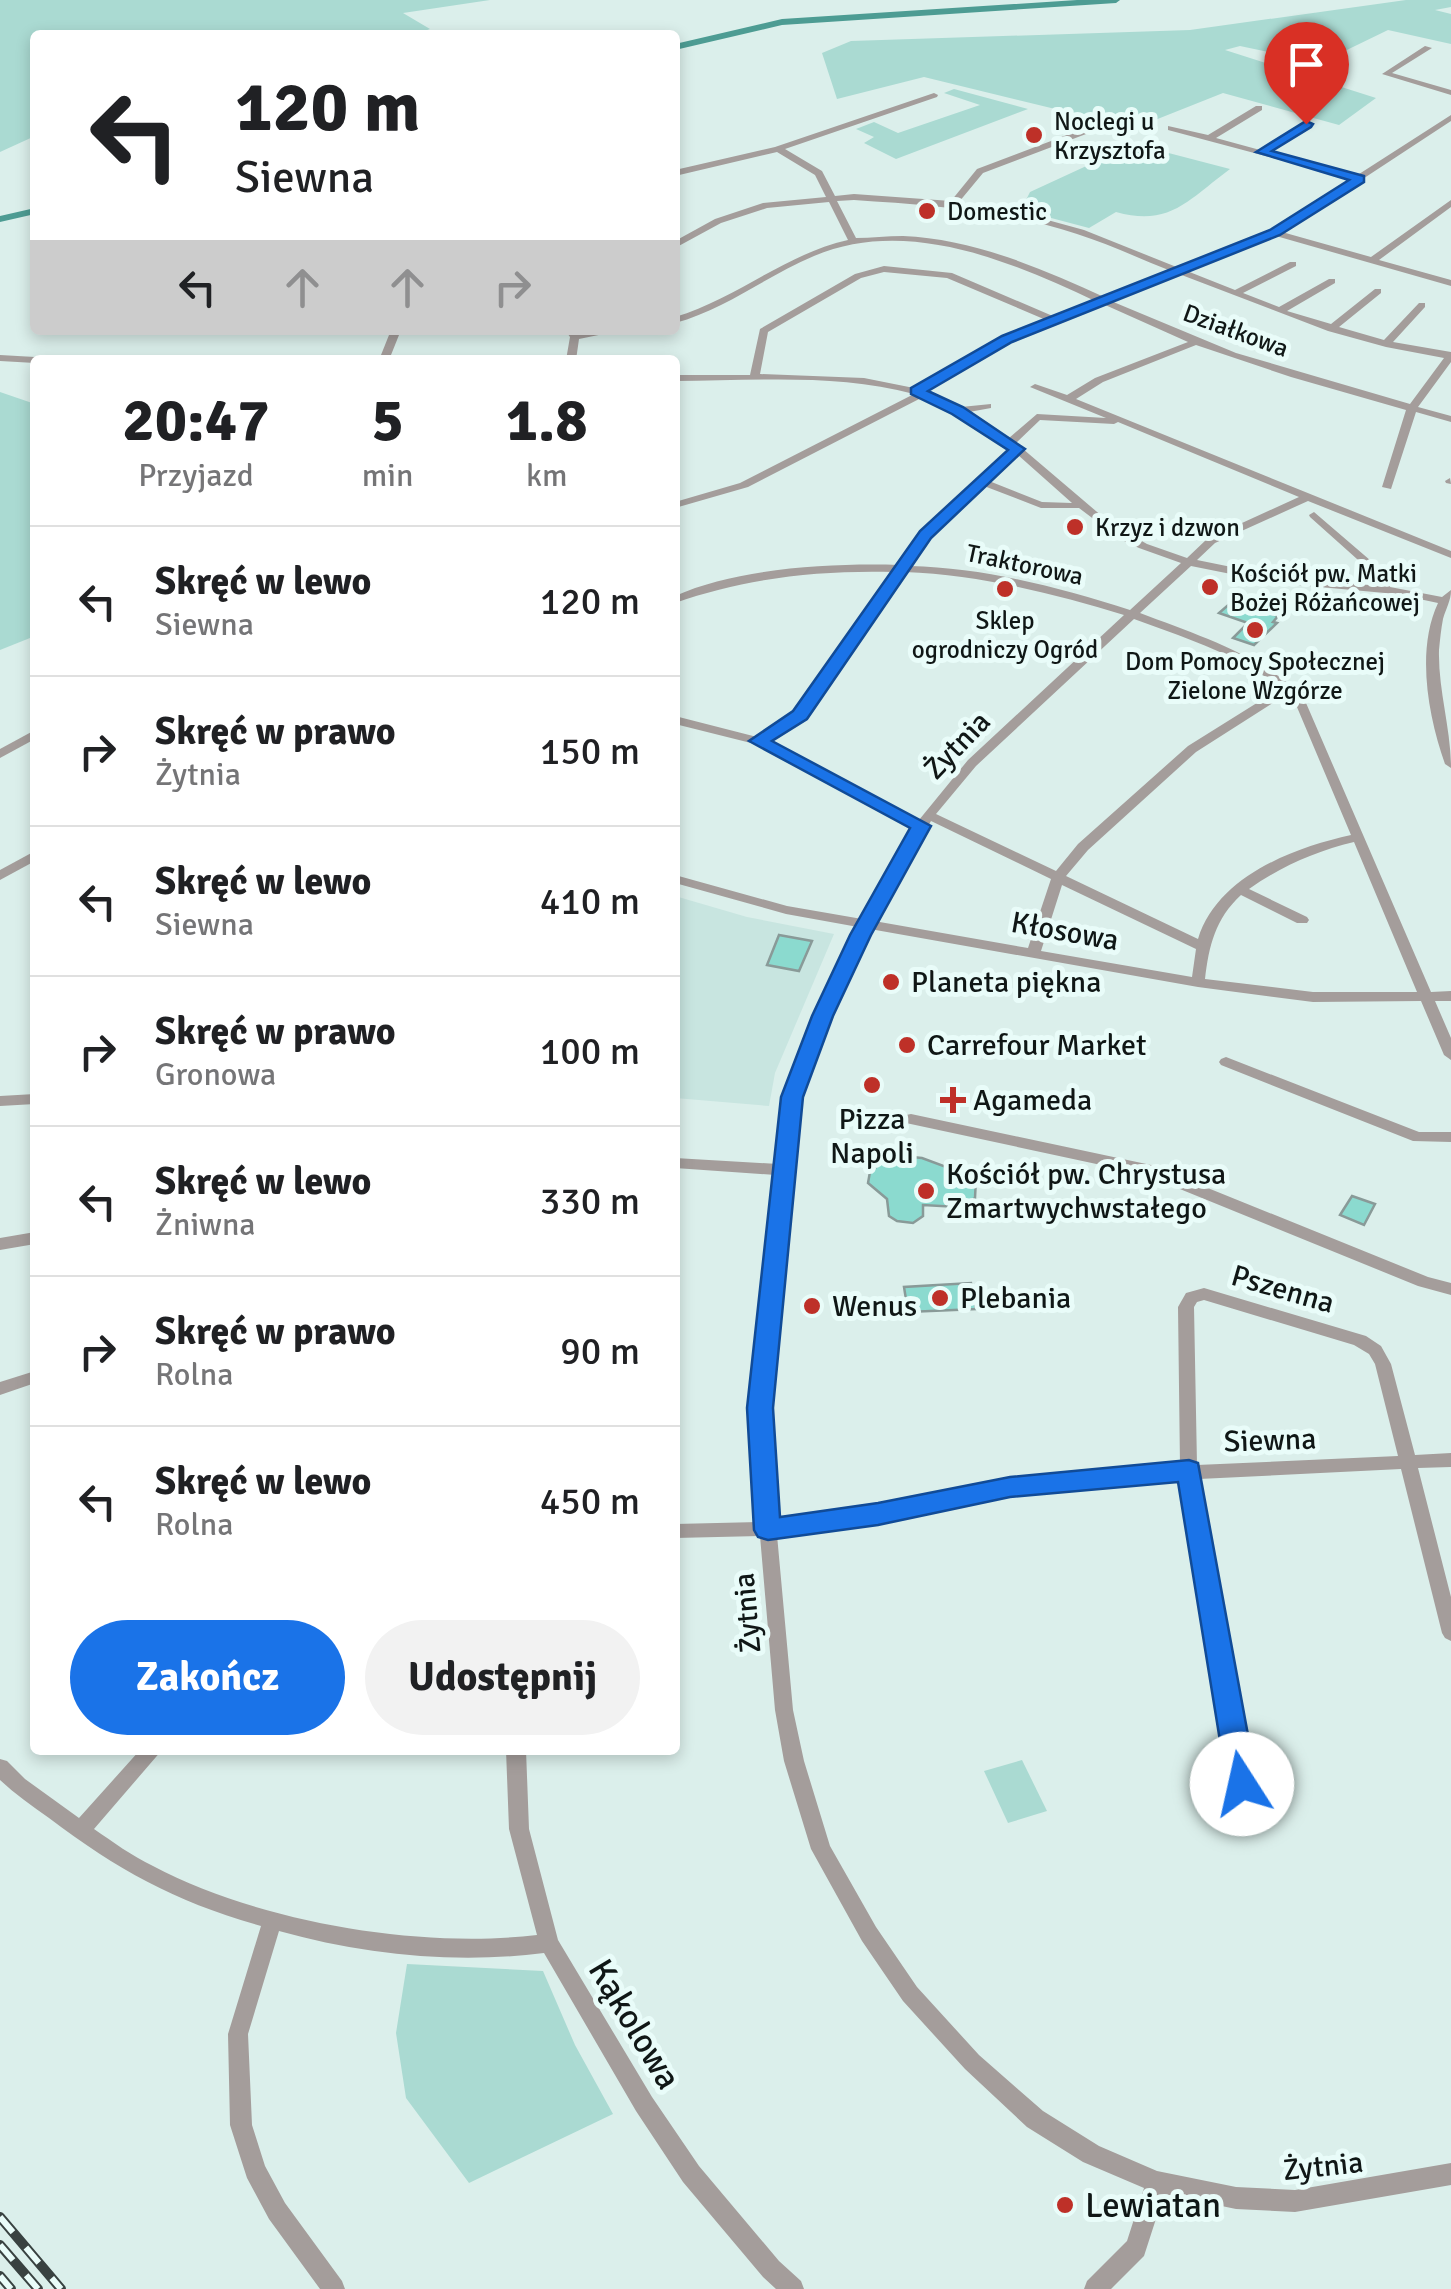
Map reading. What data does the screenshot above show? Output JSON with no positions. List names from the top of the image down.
{
  "streets": {
    "street": [
      "Działkowa",
      "Traktorowa",
      "Żytnia",
      "Kłosowa",
      "Pszenna",
      "Siewna",
      "Kąkolowa"
    ]
  },
  "crossings": [
    ["Traktorowa", "Żytnia"],
    ["Żytnia", "Kłosowa"],
    ["Żytnia", "Siewna"],
    ["Pszenna", "Siewna"]
  ],
  "places": {
    "other": [
      "Noclegi u Krzysztofa",
      "Domestic",
      "Krzyz i dzwon",
      "Kościół pw. Matki Bożej Różańcowej",
      "Sklep ogrodniczy Ogród",
      "Dom Pomocy Społecznej Zielone Wzgórze",
      "Planeta piękna",
      "Carrefour Market",
      "Pizza Napoli",
      "Kościół pw. Chrystusa Zmartwychwstałego",
      "Plebania",
      "Wenus",
      "Lewiatan"
    ],
    "health": ["Agameda"]
  },
  "page": {
    "turn": ["120 m", "Siewna"],
    "eta": [
      "20:47",
      "Przyjazd",
      "5",
      "min",
      "1.8",
      "km"
    ],
    "list": [
      {
        "name": "Skręć w lewo",
        "note": "Siewna",
        "value": "120 m"
      },
      {
        "name": "Skręć w prawo",
        "note": "Żytnia",
        "value": "150 m"
      },
      {
        "name": "Skręć w lewo",
        "note": "Siewna",
        "value": "410 m"
      },
      {
        "name": "Skręć w prawo",
        "note": "Gronowa",
        "value": "100 m"
      },
      {
        "name": "Skręć w lewo",
        "note": "Żniwna",
        "value": "330 m"
      },
      {
        "name": "Skręć w prawo",
        "note": "Rolna",
        "value": "90 m"
      },
      {
        "name": "Skręć w lewo",
        "note": "Rolna",
        "value": "450 m"
      }
    ],
    "buttons": ["Zakończ", "Udostępnij"]
  }
}
